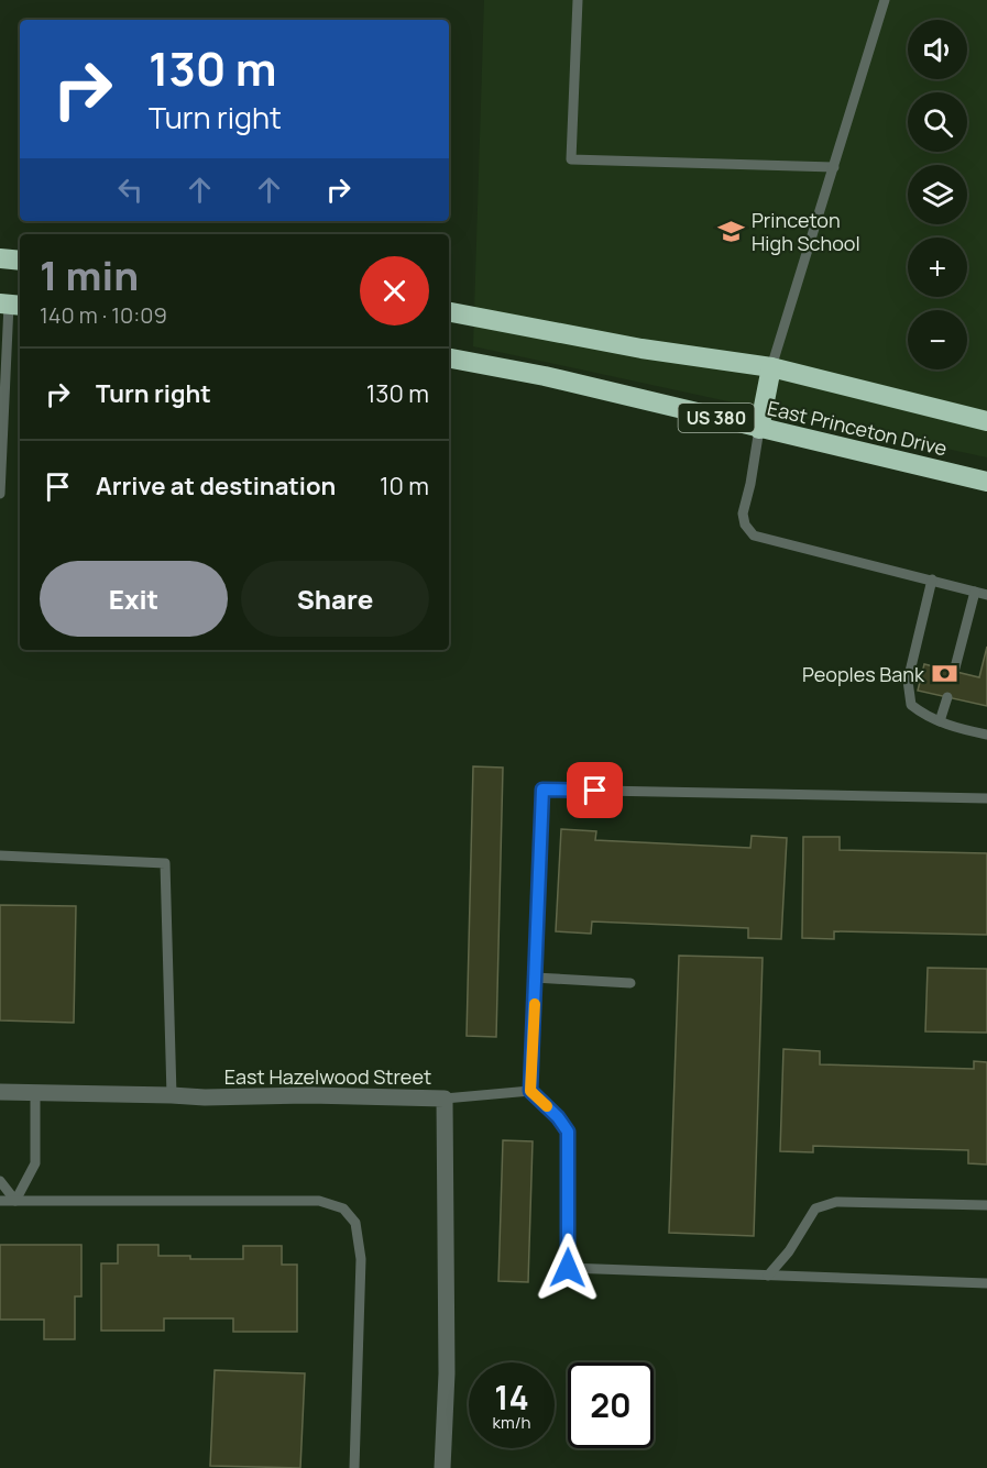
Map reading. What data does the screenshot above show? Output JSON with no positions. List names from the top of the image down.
{
  "streets": {
    "highway": ["US 380", "East Princeton Drive"],
    "street": ["East Hazelwood Street"]
  },
  "places": {
    "school or university": ["Princeton High School"],
    "bank": ["Peoples Bank"]
  },
  "page": {
    "map_buttons": ["+", "−"],
    "turn": ["130 m", "Turn right"],
    "heading": ["1 min", "140 m · 10:09"],
    "list": [
      {
        "name": "Turn right",
        "value": "130 m"
      },
      {
        "name": "Arrive at destination",
        "value": "10 m"
      }
    ],
    "buttons": ["Exit", "Share"],
    "speed": "14 km/h",
    "limit": "20"
  }
}
